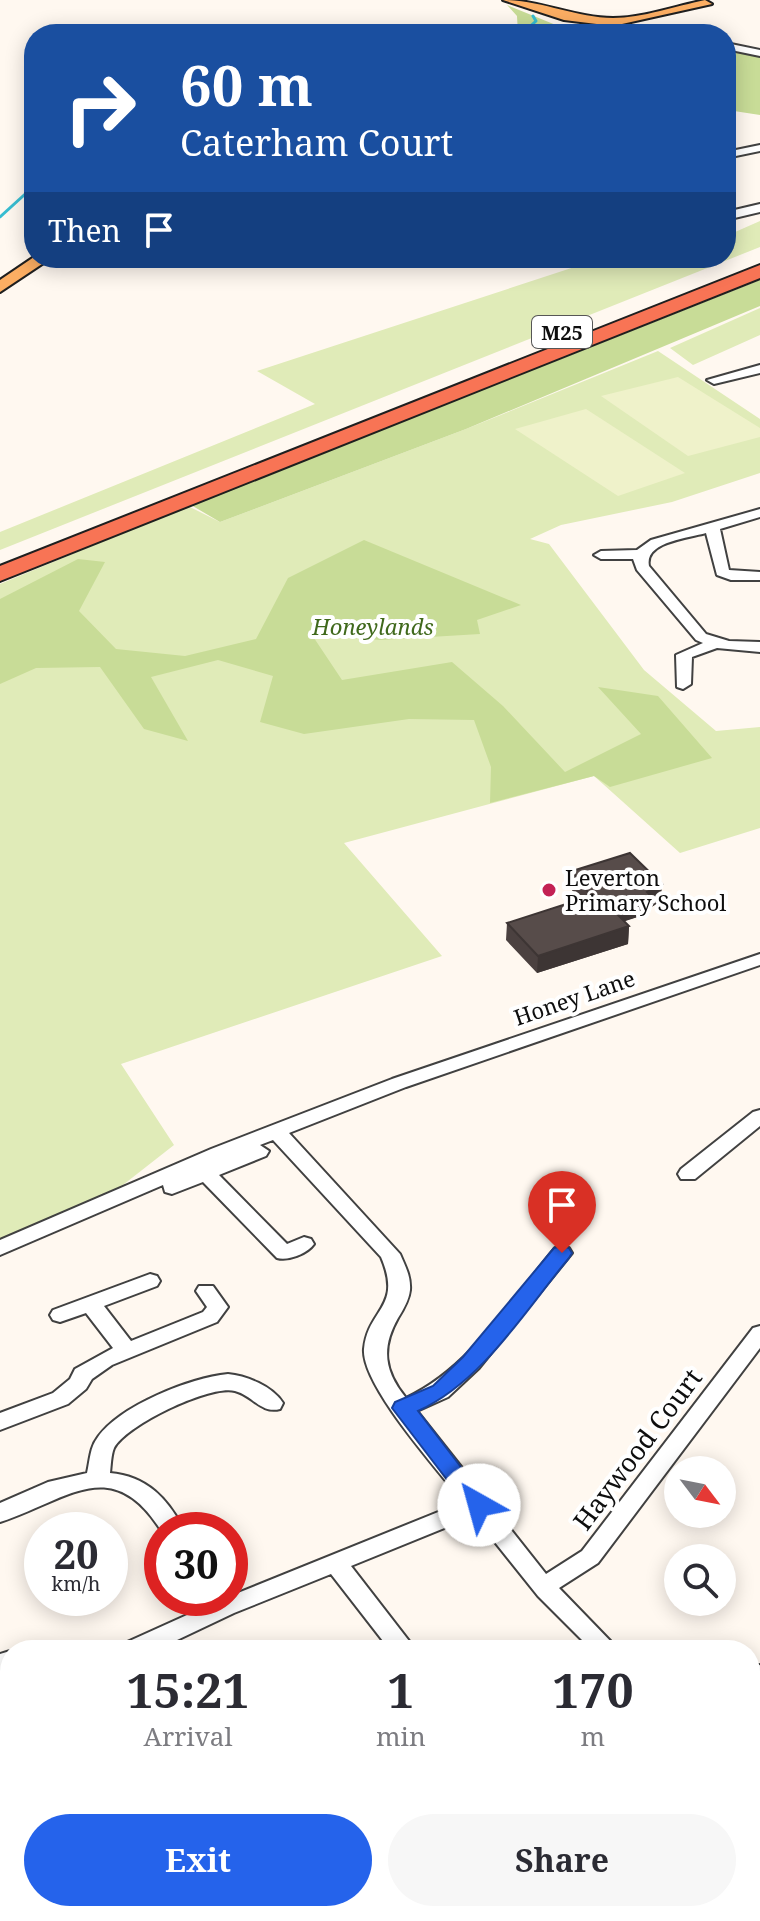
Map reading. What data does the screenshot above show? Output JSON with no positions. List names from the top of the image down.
{
  "streets": {
    "highway": ["M25"],
    "street": ["Honey Lane", "Haywood Court"]
  },
  "parks": ["Honeylands"],
  "places": ["Leverton Primary School"],
  "north": "bottom right",
  "page": {
    "turn": ["60 m", "Caterham Court"],
    "then": "Then",
    "speed": "20 km/h",
    "limit": "30",
    "eta": [
      "15:21",
      "Arrival",
      "1",
      "min",
      "170",
      "m"
    ],
    "buttons": ["Exit", "Share"]
  }
}
